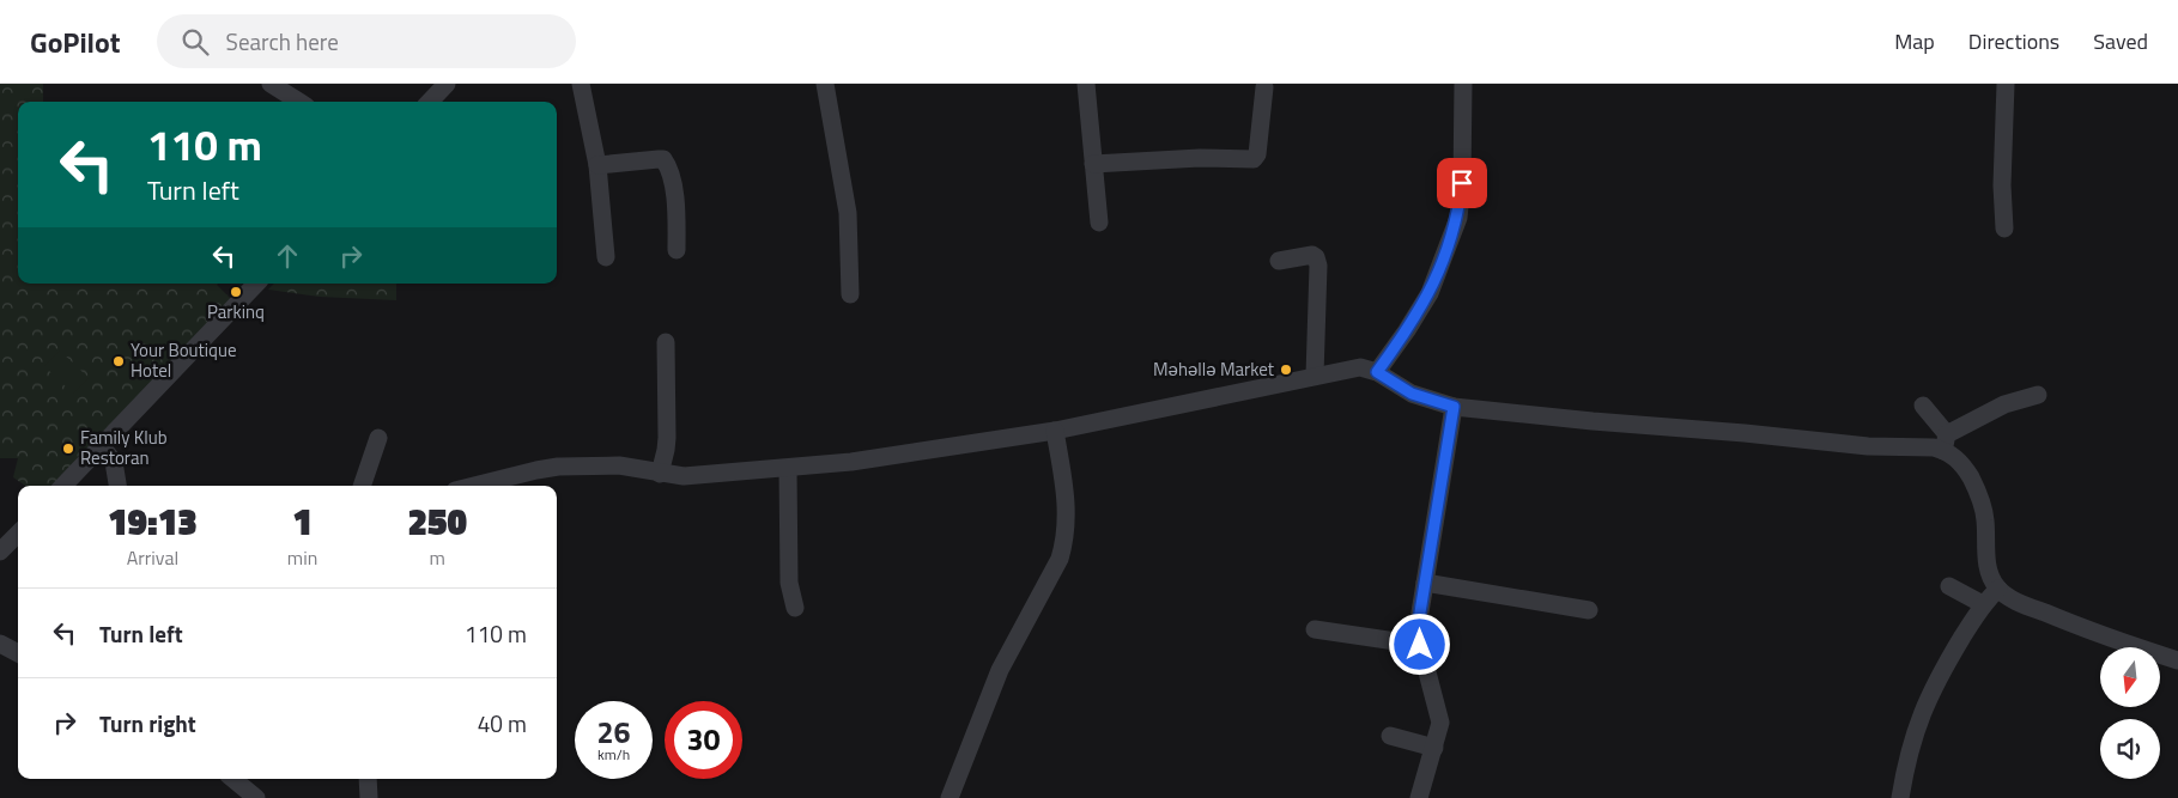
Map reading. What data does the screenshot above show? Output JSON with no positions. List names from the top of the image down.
{
  "places": [
    "Parkinq",
    "Your Boutique Hotel",
    "Məhəllə Market",
    "Family Klub Restoran"
  ],
  "north": "bottom",
  "page": {
    "header": "GoPilot",
    "search": "Search here",
    "nav": ["Map", "Directions", "Saved"],
    "turn": ["110 m", "Turn left"],
    "eta": [
      "19:13",
      "Arrival",
      "1",
      "min",
      "250",
      "m"
    ],
    "list": [
      {
        "name": "Turn left",
        "value": "110 m"
      },
      {
        "name": "Turn right",
        "value": "40 m"
      }
    ],
    "speed": "26 km/h",
    "limit": "30"
  }
}
